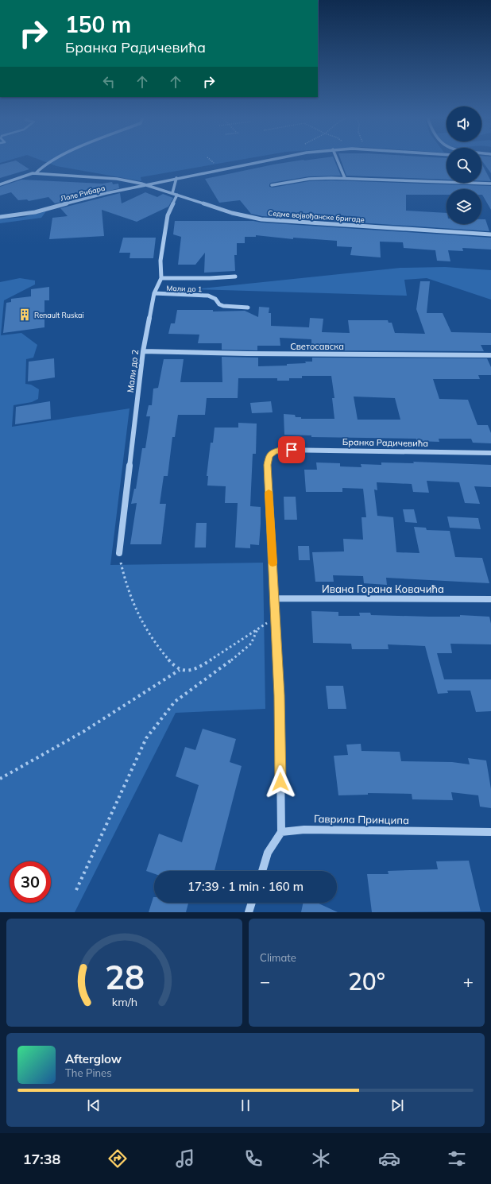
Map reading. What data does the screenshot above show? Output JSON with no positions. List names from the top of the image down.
{
  "streets": {
    "street": [
      "Лоле Рибара",
      "Седме војвођанске бригаде",
      "Мали до 1",
      "Светосавска",
      "Мали до 2",
      "Бранка Радичевића",
      "Ивана Горана Ковачића",
      "Гаврила Принципа"
    ]
  },
  "crossings": [
    ["Лоле Рибара", "Седме војвођанске бригаде"],
    ["Седме војвођанске бригаде", "Мали до 2"],
    ["Мали до 1", "Мали до 2"],
    ["Светосавска", "Мали до 2"],
    ["Бранка Радичевића", "Ивана Горана Ковачића"]
  ],
  "places": {
    "building": ["Renault Ruskai"]
  },
  "page": {
    "turn": ["150 m", "Бранка Радичевића"],
    "limit": "30",
    "trip": "17:39 · 1 min · 160 m",
    "tile": "Climate",
    "heat": ["−", "20°", "+"],
    "song": ["Afterglow", "The Pines"],
    "tabs": "17:38",
    "gauge": ["28", "km/h"]
  }
}
